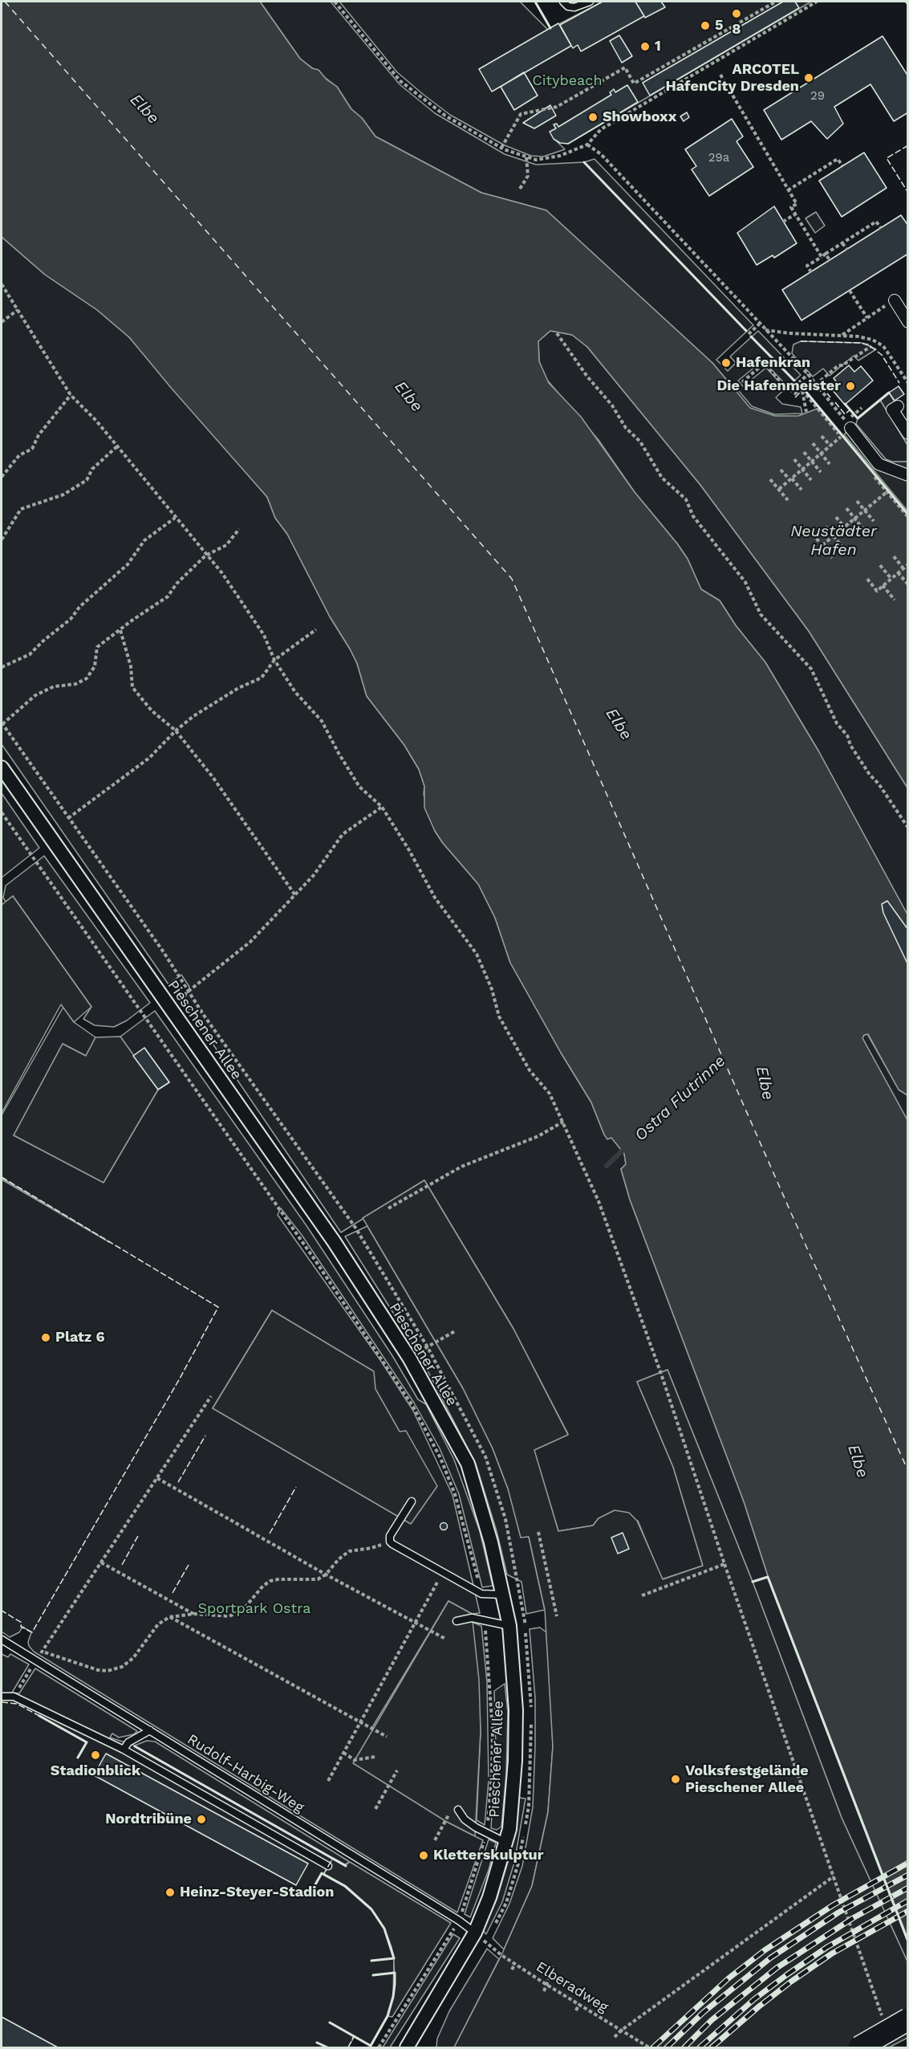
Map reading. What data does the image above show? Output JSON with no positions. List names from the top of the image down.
{
  "streets": {
    "street": ["Pieschener Allee"],
    "lane": ["Rudolf-Harbig-Weg"],
    "path": ["Elberadweg"]
  },
  "crossings": [
    ["Pieschener Allee", "Rudolf-Harbig-Weg"]
  ],
  "water": ["Elbe", "Neustädter Hafen", "Ostra Flutrinne"],
  "parks": ["Citybeach", "Sportpark Ostra"],
  "places": [
    "8",
    "5",
    "1",
    "ARCOTEL HafenCity Dresden",
    "Showboxx",
    "Hafenkran",
    "Die Hafenmeister",
    "Platz 6",
    "Stadionblick",
    "Volksfestgelände Pieschener Allee",
    "Nordtribüne",
    "Kletterskulptur",
    "Heinz-Steyer-Stadion"
  ],
  "house_numbers": ["29", "29a"]
}
